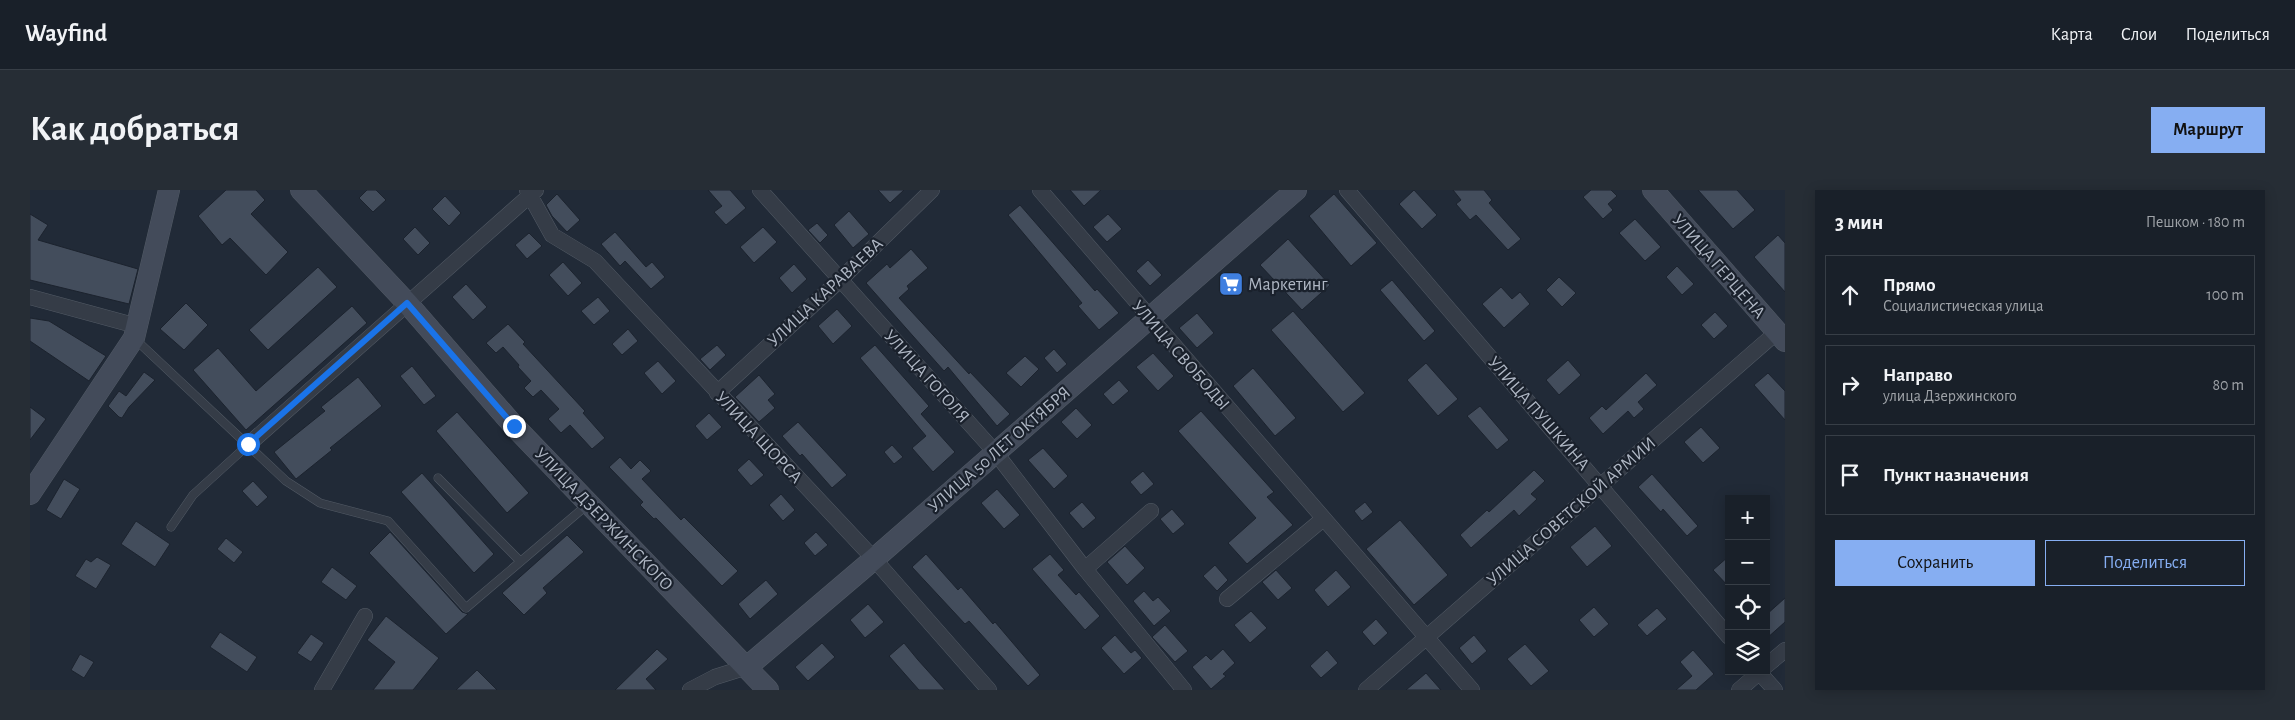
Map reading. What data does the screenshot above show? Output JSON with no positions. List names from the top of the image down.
{
  "streets": {
    "street": [
      "УЛИЦА ГЕРЦЕНА",
      "УЛИЦА КАРАВАЕВА",
      "УЛИЦА СВОБОДЫ",
      "УЛИЦА ГОГОЛЯ",
      "УЛИЦА ПУШКИНА",
      "УЛИЦА ЩОРСА",
      "УЛИЦА 50 ЛЕТ ОКТЯБРЯ",
      "УЛИЦА СОВЕТСКОЙ АРМИИ",
      "УЛИЦА ДЗЕРЖИНСКОГО"
    ]
  },
  "crossings": [
    ["УЛИЦА ГЕРЦЕНА", "УЛИЦА СОВЕТСКОЙ АРМИИ"],
    ["УЛИЦА КАРАВАЕВА", "УЛИЦА ГОГОЛЯ"],
    ["УЛИЦА КАРАВАЕВА", "УЛИЦА ЩОРСА"],
    ["УЛИЦА СВОБОДЫ", "УЛИЦА 50 ЛЕТ ОКТЯБРЯ"],
    ["УЛИЦА СВОБОДЫ", "УЛИЦА СОВЕТСКОЙ АРМИИ"],
    ["УЛИЦА ГОГОЛЯ", "УЛИЦА 50 ЛЕТ ОКТЯБРЯ"],
    ["УЛИЦА ПУШКИНА", "УЛИЦА СОВЕТСКОЙ АРМИИ"],
    ["УЛИЦА ЩОРСА", "УЛИЦА 50 ЛЕТ ОКТЯБРЯ"],
    ["УЛИЦА 50 ЛЕТ ОКТЯБРЯ", "УЛИЦА ДЗЕРЖИНСКОГО"]
  ],
  "places": {
    "supermarket": ["Маркетинг"]
  },
  "page": {
    "header": "Wayfind",
    "nav": ["Карта", "Слои", "Поделиться"],
    "buttons": [
      "Маршрут",
      ["Сохранить", "Поделиться"]
    ],
    "title": "Как добраться",
    "heading": ["3 мин", "Пешком · 180 m"],
    "list": [
      ["Прямо", "Социалистическая улица", "100 m"],
      ["Направо", "улица Дзержинского", "80 m"],
      "Пункт назначения"
    ],
    "map_buttons": ["+", "−"]
  }
}
